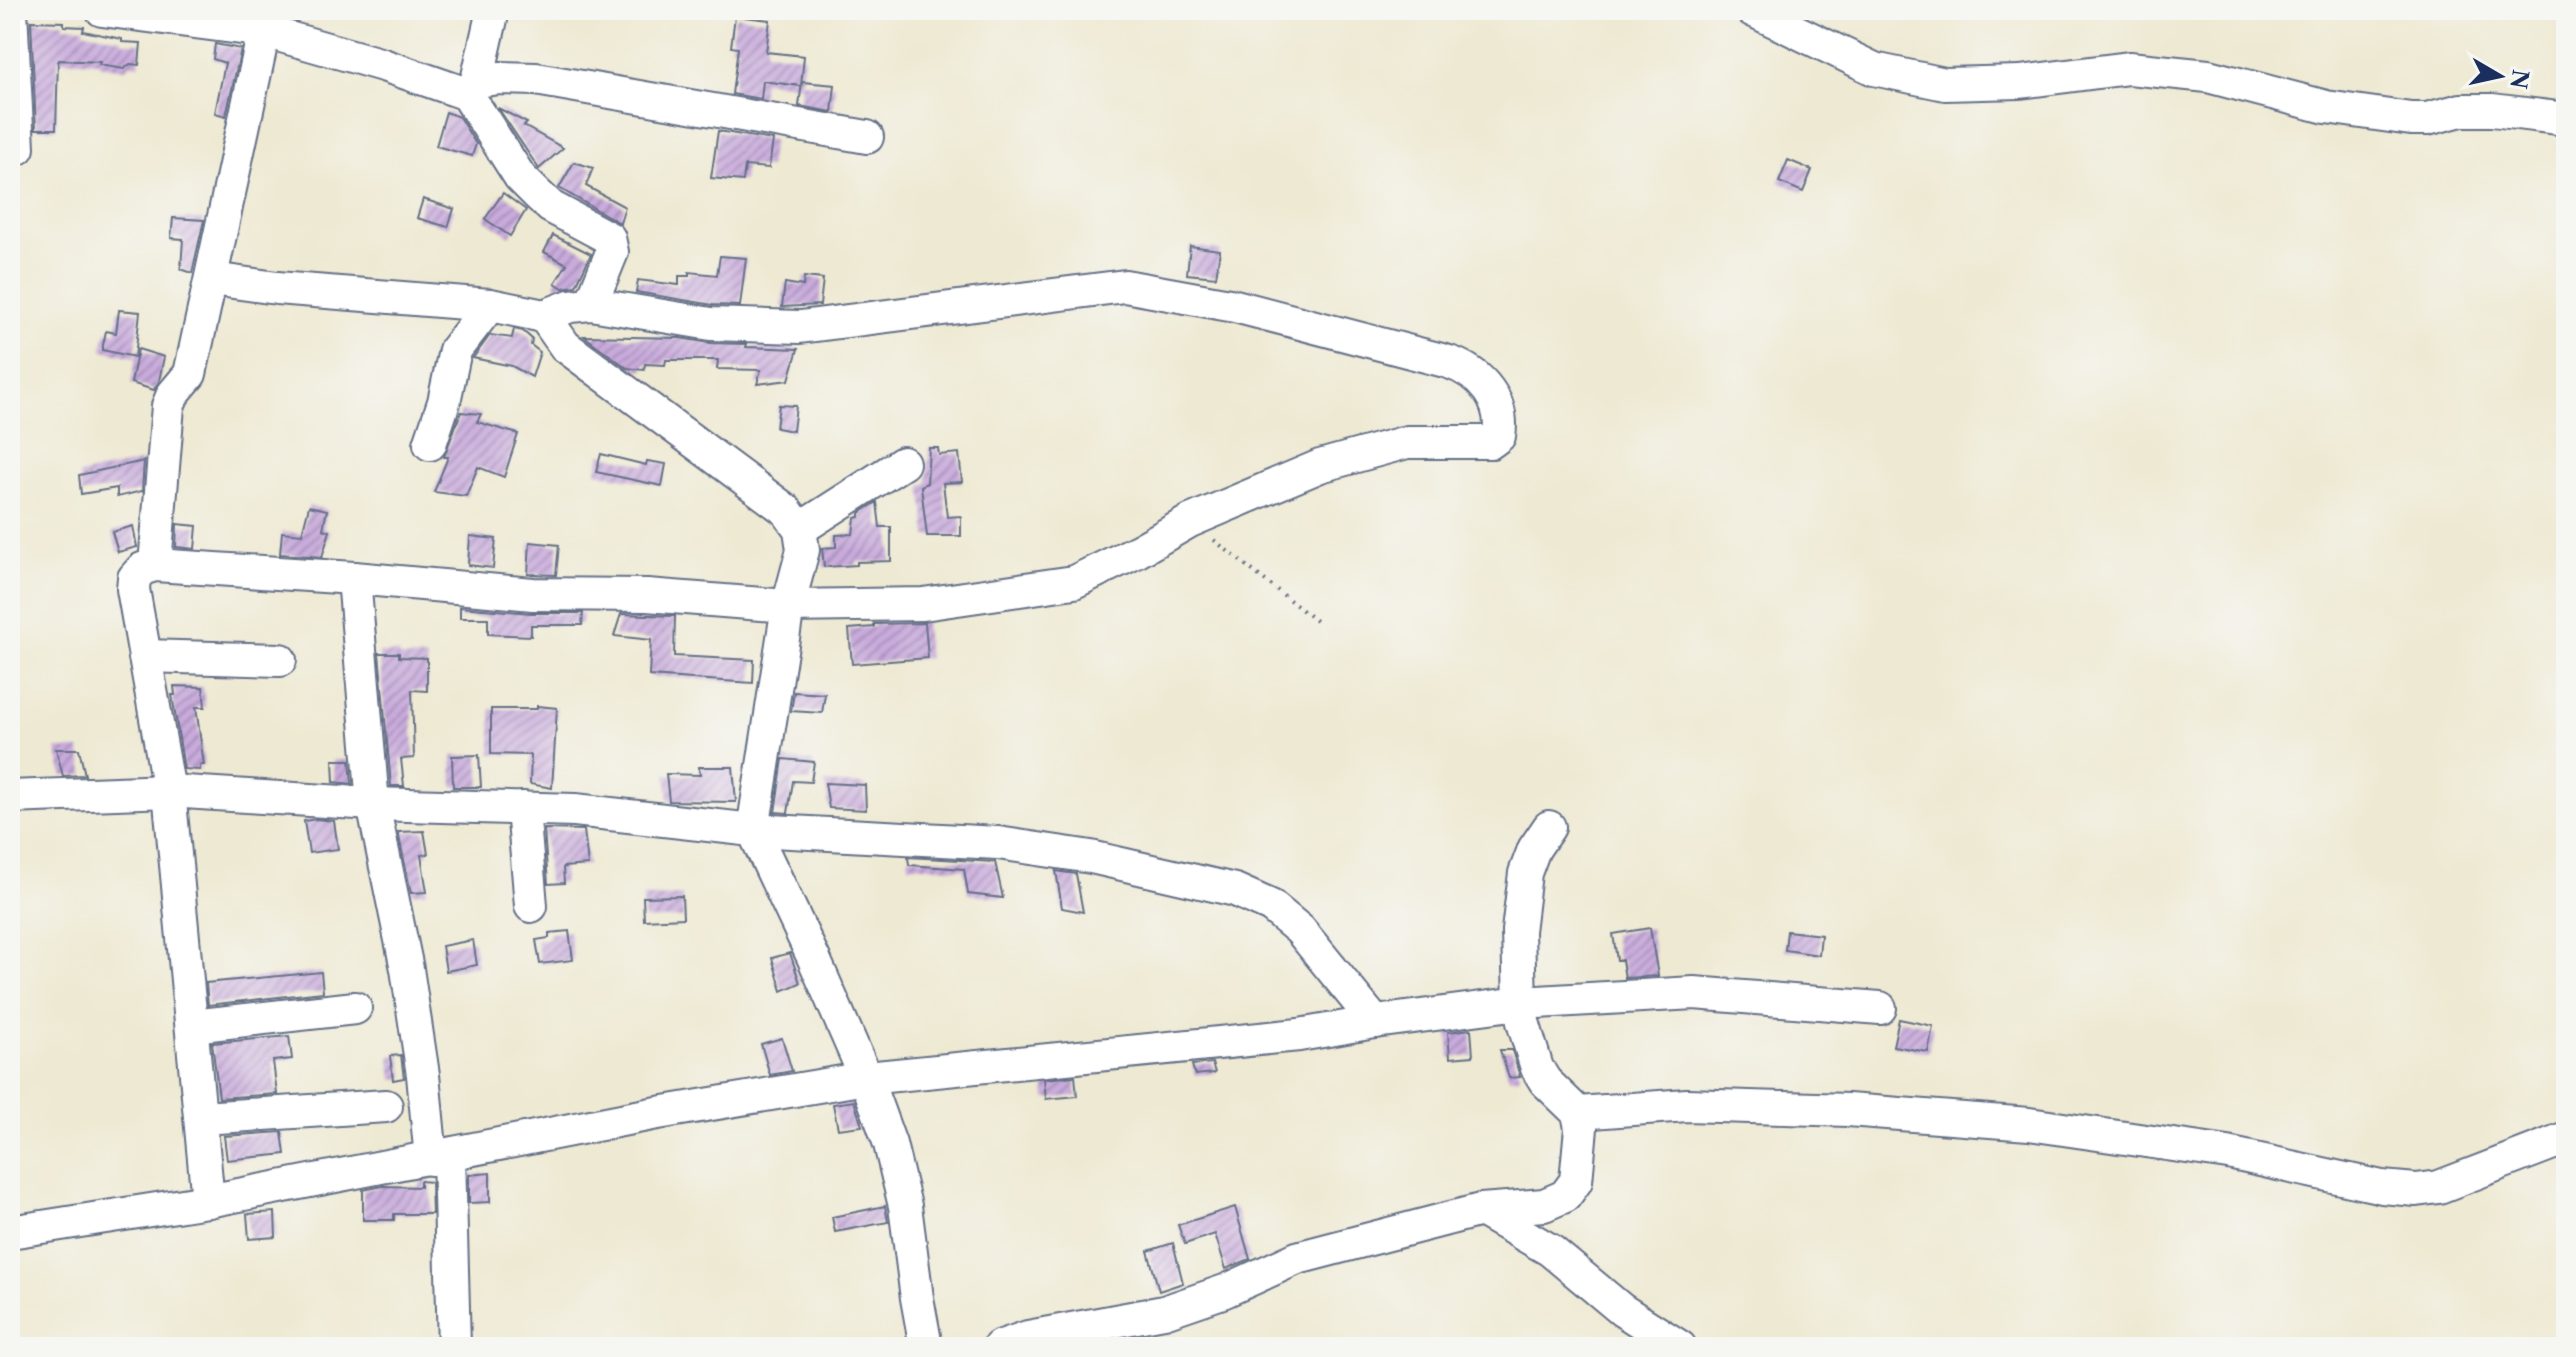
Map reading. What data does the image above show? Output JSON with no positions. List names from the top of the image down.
{
  "north": "right"
}
